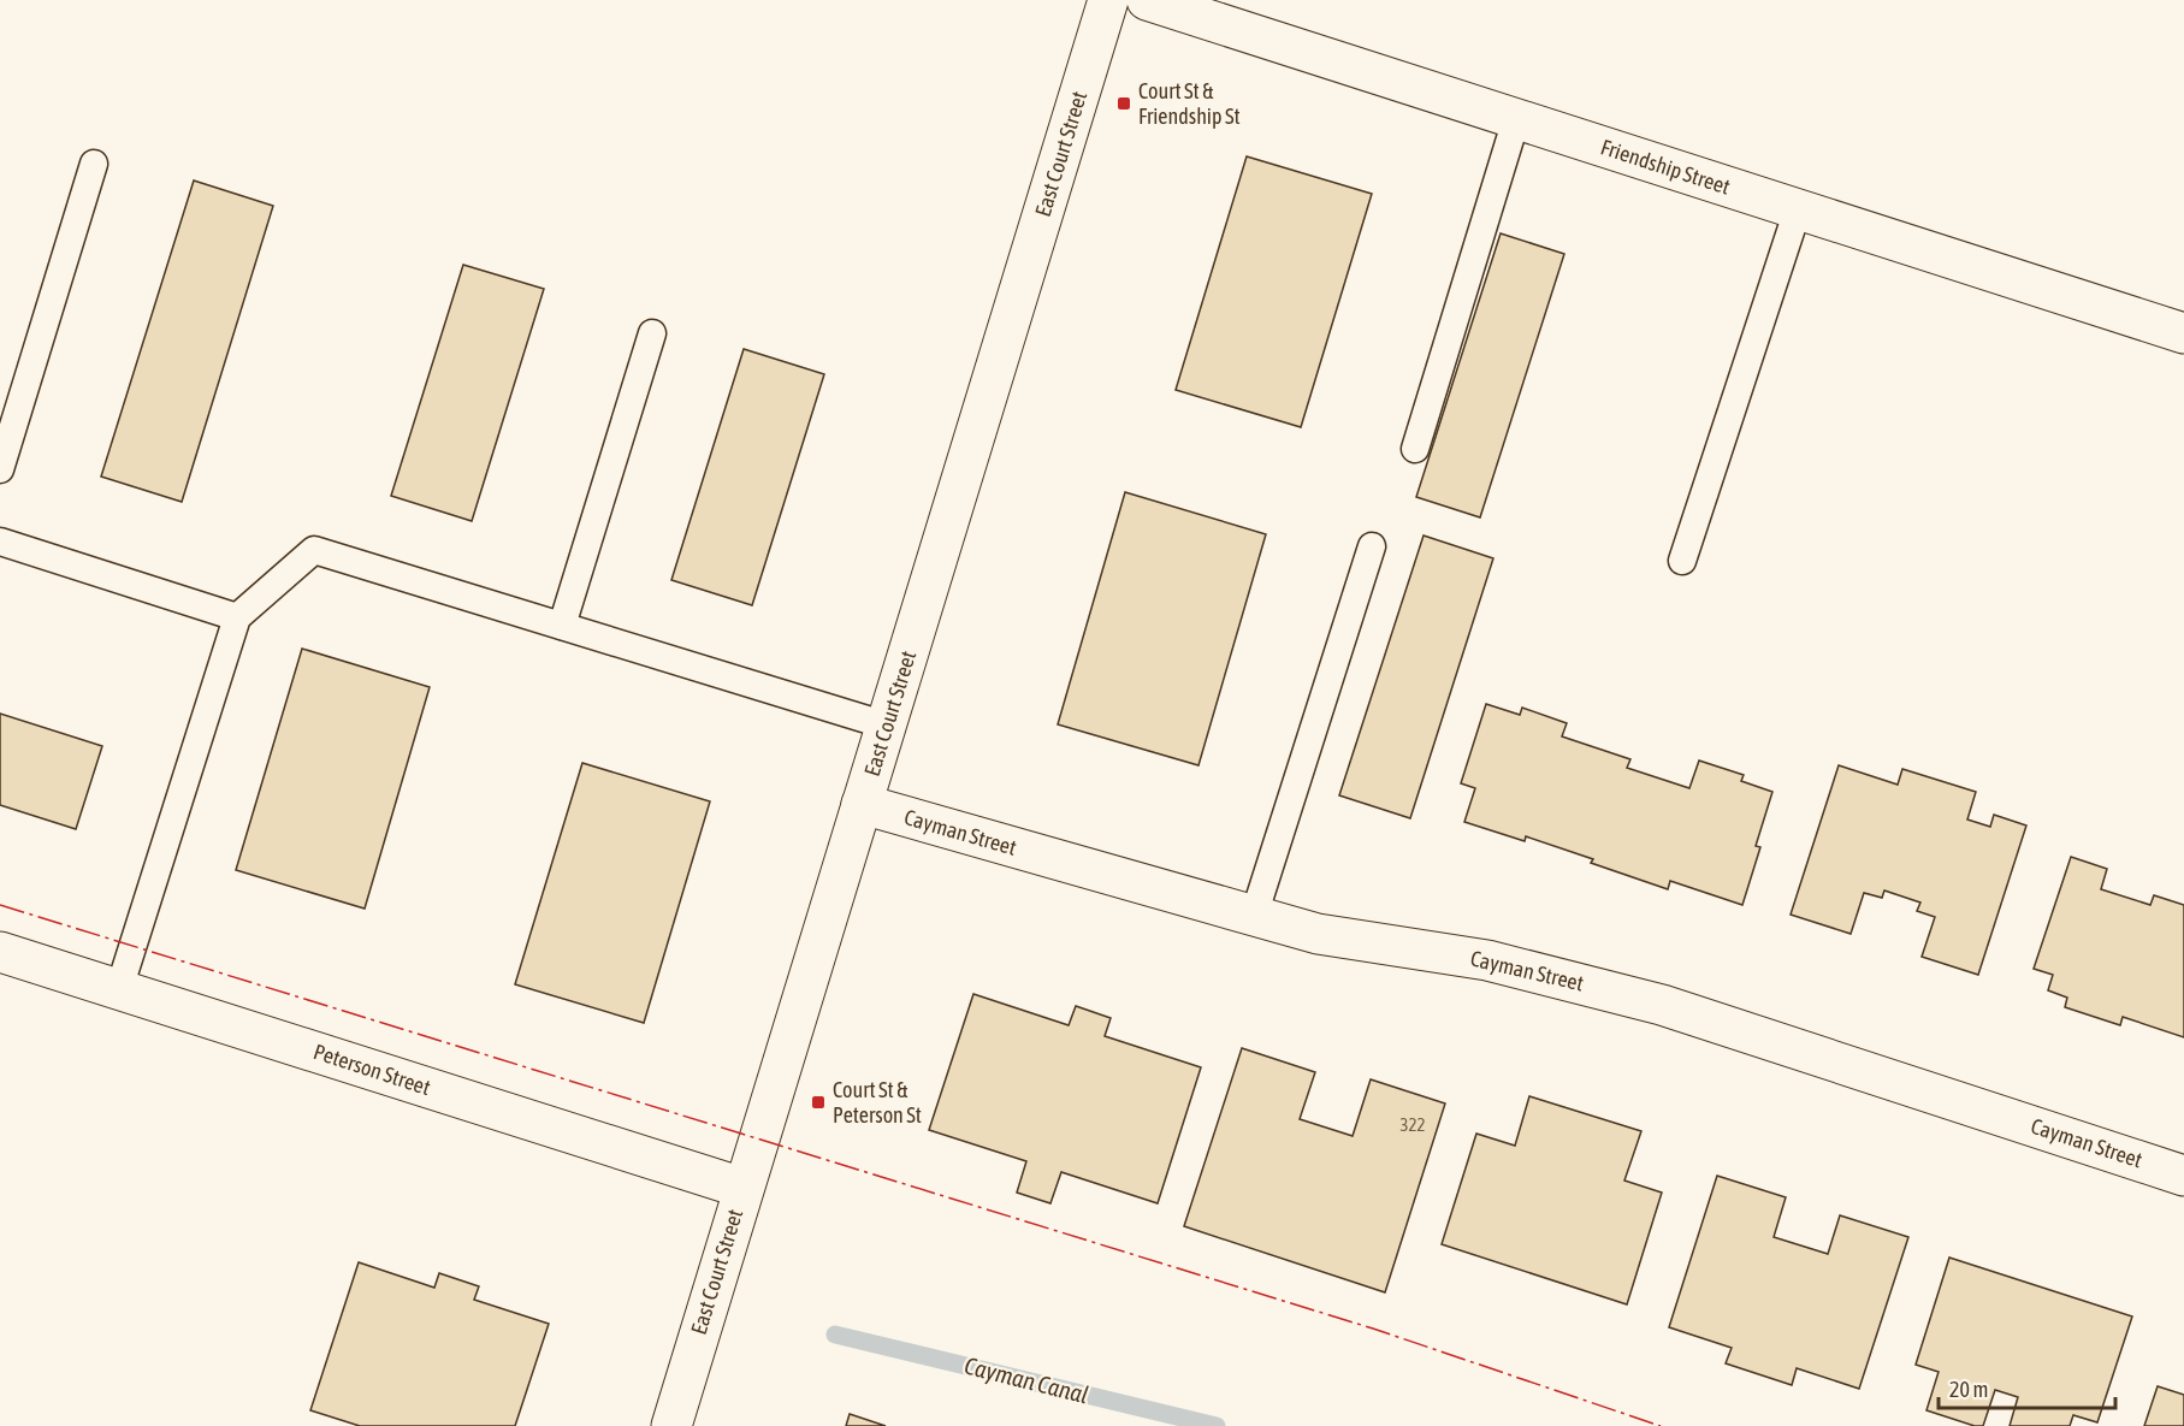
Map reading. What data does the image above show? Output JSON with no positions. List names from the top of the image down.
{
  "streets": {
    "street": [
      "East Court Street",
      "Friendship Street",
      "Cayman Street",
      "Peterson Street"
    ]
  },
  "crossings": [
    ["East Court Street", "Cayman Street"],
    ["East Court Street", "Peterson Street"]
  ],
  "water": ["Cayman Canal"],
  "places": {
    "transit": ["Court St & Friendship St", "Court St & Peterson St"]
  },
  "house_numbers": ["322"],
  "scale_bar": "20 m"
}
